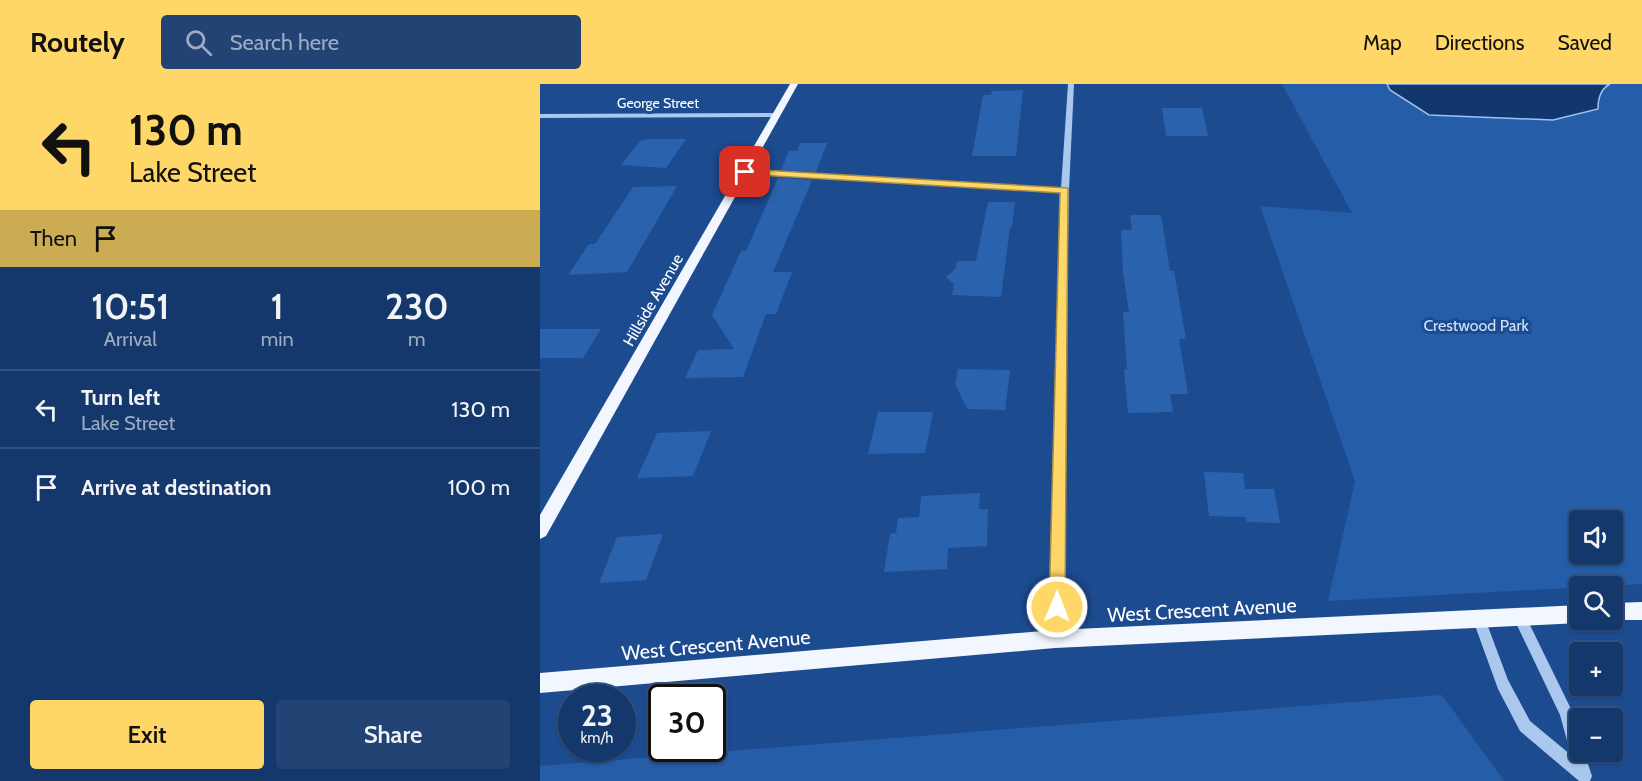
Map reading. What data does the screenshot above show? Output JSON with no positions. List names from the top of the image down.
{
  "streets": {
    "main road": ["Hillside Avenue", "West Crescent Avenue"],
    "street": ["George Street"]
  },
  "crossings": [
    ["George Street", "Hillside Avenue"]
  ],
  "parks": ["Crestwood Park"],
  "page": {
    "header": "Routely",
    "search": "Search here",
    "nav": ["Map", "Directions", "Saved"],
    "turn": ["130 m", "Lake Street"],
    "then": "Then",
    "eta": [
      "10:51",
      "Arrival",
      "1",
      "min",
      "230",
      "m"
    ],
    "list": [
      {
        "name": "Turn left",
        "note": "Lake Street",
        "value": "130 m"
      },
      {
        "name": "Arrive at destination",
        "value": "100 m"
      }
    ],
    "map_buttons": ["+", "−"],
    "speed": "23 km/h",
    "limit": "30",
    "buttons": ["Exit", "Share"]
  }
}
